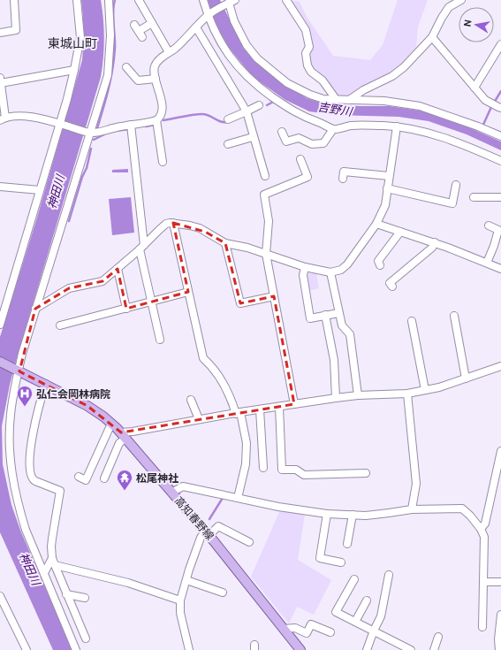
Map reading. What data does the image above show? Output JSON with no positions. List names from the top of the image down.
{
  "streets": {
    "main road": ["高知春野線"]
  },
  "districts": ["東城山町"],
  "water": ["吉野川", "神田川"],
  "places": {
    "hospital": ["弘仁会岡林病院"],
    "temple": ["松尾神社"]
  },
  "north": "left"
}
